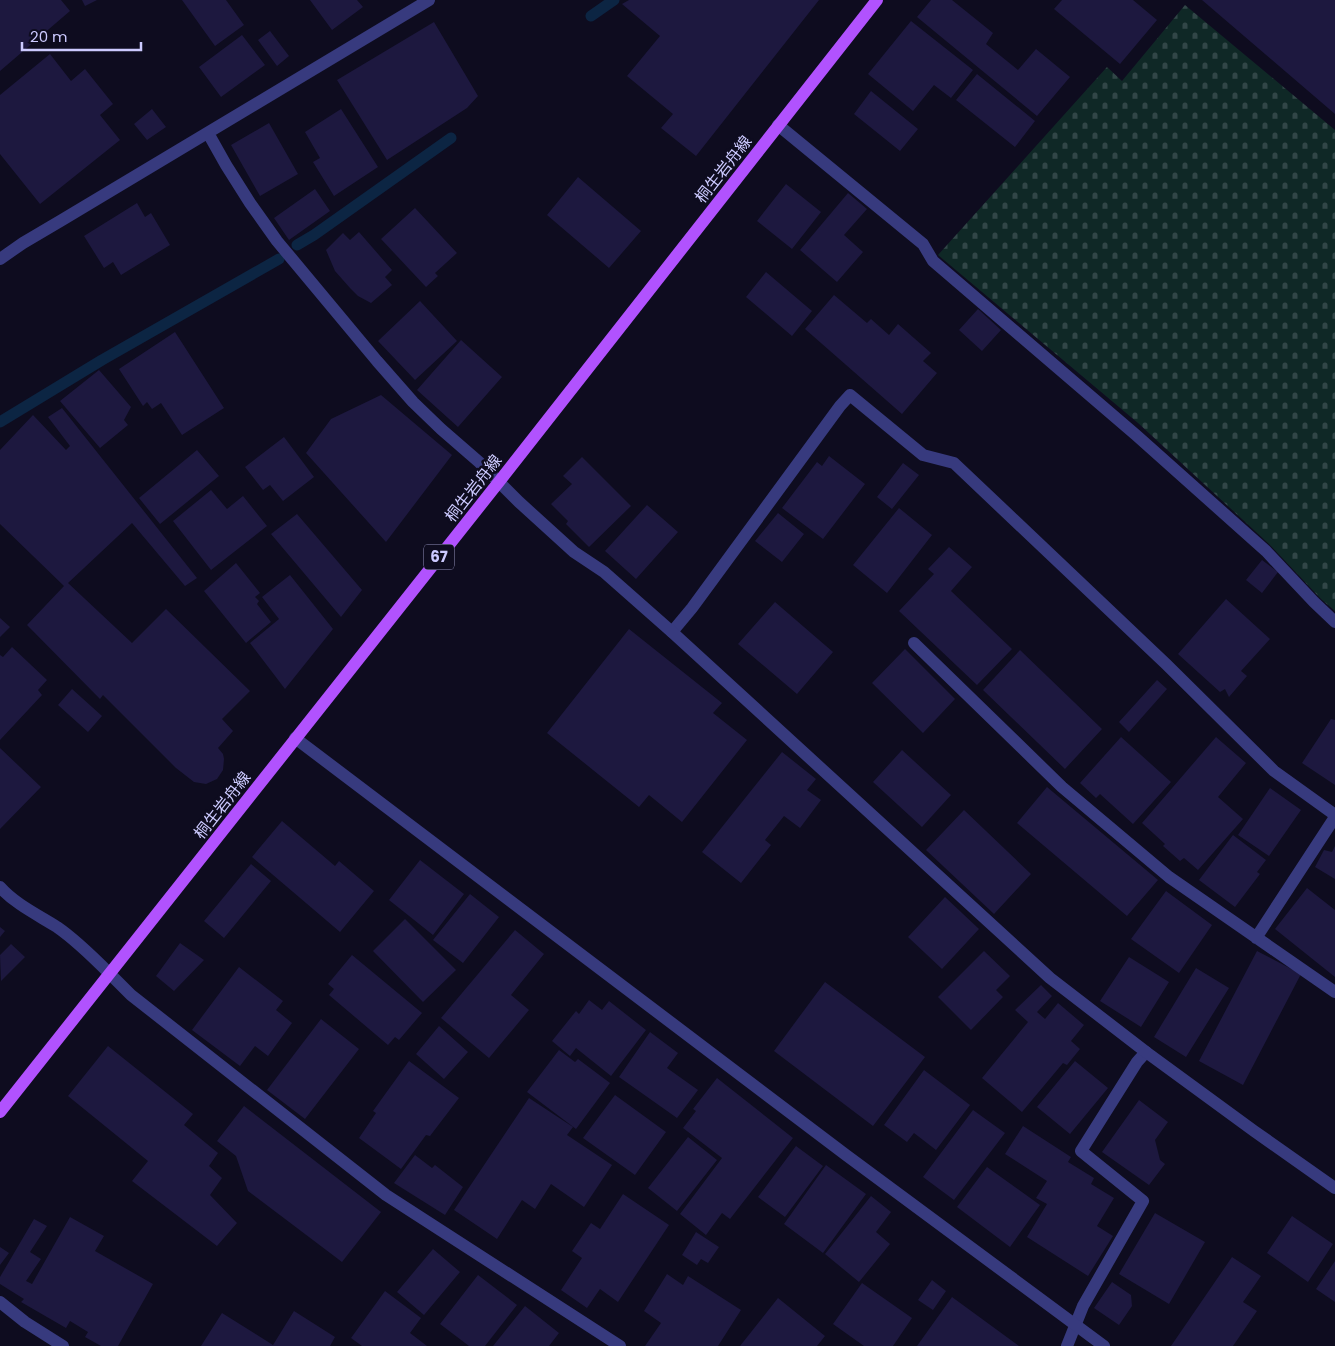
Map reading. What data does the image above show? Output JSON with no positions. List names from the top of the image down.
{
  "streets": {
    "main road": ["桐生岩舟線", "67"]
  },
  "scale_bar": "20 m"
}
